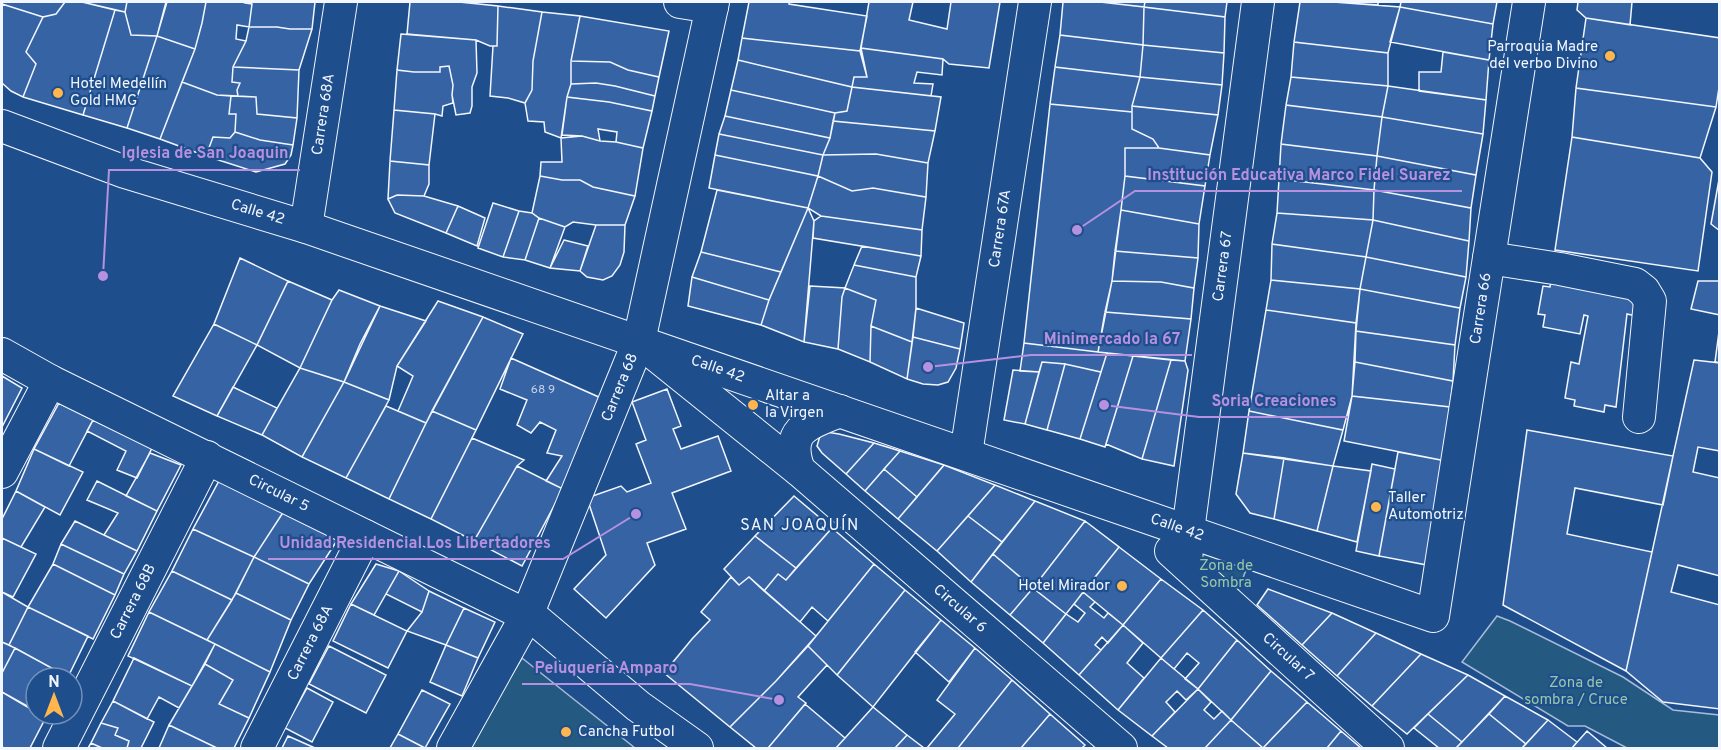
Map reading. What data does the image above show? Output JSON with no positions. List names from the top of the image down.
{
  "streets": {
    "street": [
      "Carrera 68A",
      "Calle 42",
      "Carrera 67A",
      "Carrera 67",
      "Carrera 66",
      "Carrera 68",
      "Circular 5",
      "Carrera 68B",
      "Circular 6",
      "Circular 7"
    ]
  },
  "crossings": [
    ["Carrera 68A", "Calle 42"],
    ["Carrera 68A", "Circular 5"],
    ["Calle 42", "Carrera 67A"],
    ["Calle 42", "Carrera 67"],
    ["Calle 42", "Carrera 66"],
    ["Calle 42", "Carrera 68"],
    ["Calle 42", "Circular 6"],
    ["Calle 42", "Circular 7"],
    ["Carrera 68", "Circular 5"],
    ["Carrera 68", "Circular 6"],
    ["Circular 5", "Carrera 68B"]
  ],
  "districts": ["SAN JOAQUÍN"],
  "parks": ["Zona de Sombra", "Zona de sombra / Cruce"],
  "places": [
    "Parroquia Madre del verbo Divino",
    "Hotel Medellín Gold HMG",
    "Institución Educativa Marco Fidel Suarez",
    "Iglesia de San Joaquin",
    "Minimercado la 67",
    "Altar a la Virgen",
    "Soria Creaciones",
    "Taller Automotriz",
    "Unidad Residencial Los Libertadores",
    "Hotel Mirador",
    "Peluquería Amparo",
    "Cancha Futbol"
  ],
  "house_numbers": ["68 9"],
  "north": "top"
}
